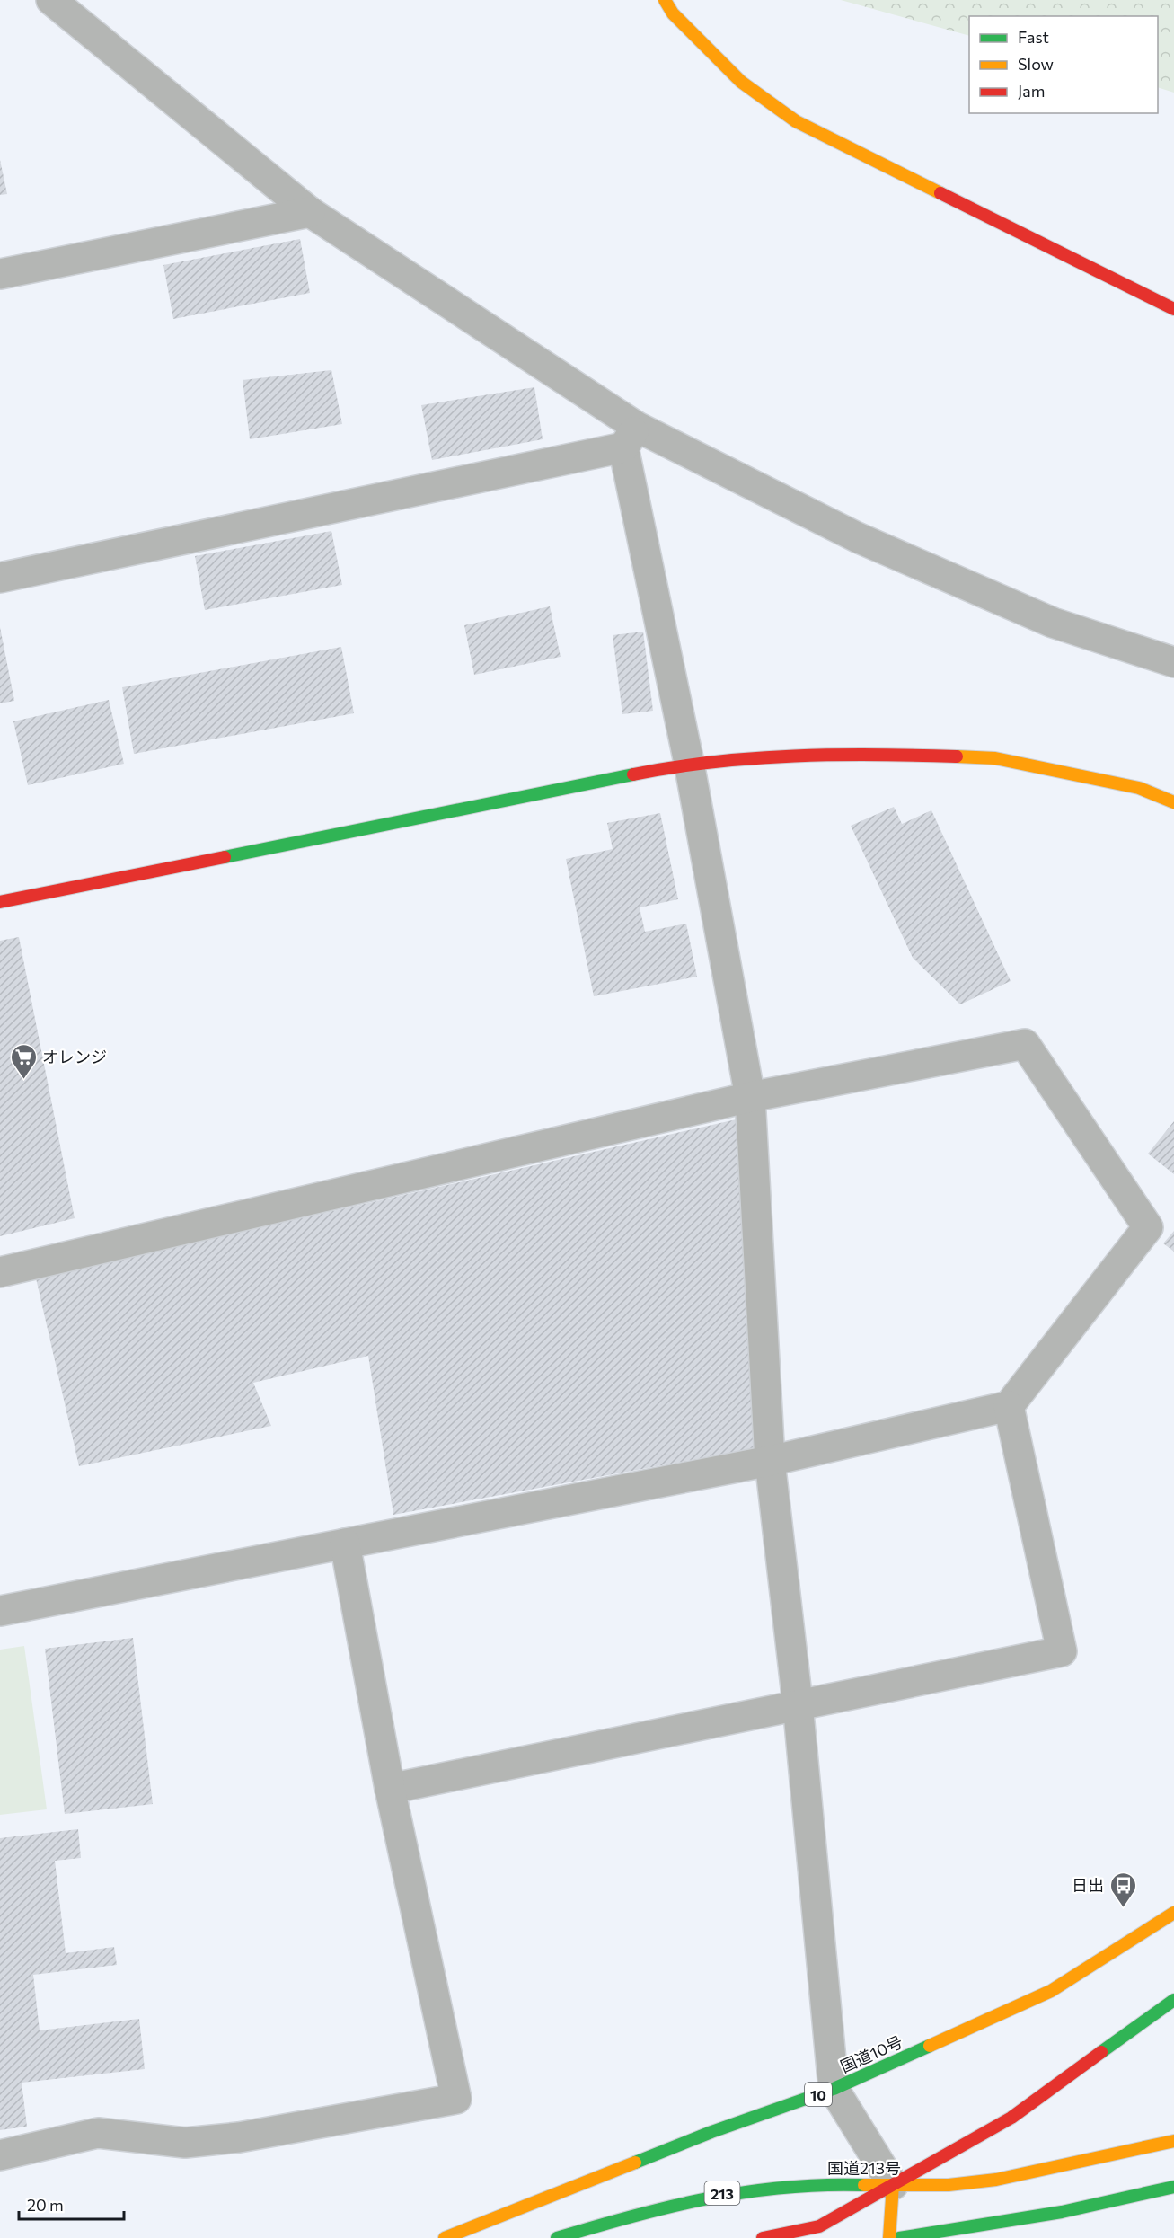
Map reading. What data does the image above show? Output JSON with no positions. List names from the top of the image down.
{
  "streets": {
    "main road": [
      "国道10号",
      "10",
      "国道213号",
      "213"
    ]
  },
  "places": {
    "supermarket": ["オレンジ"],
    "bus stop": ["日出"]
  },
  "legend": ["Fast", "Slow", "Jam"],
  "scale_bar": "20 m"
}
